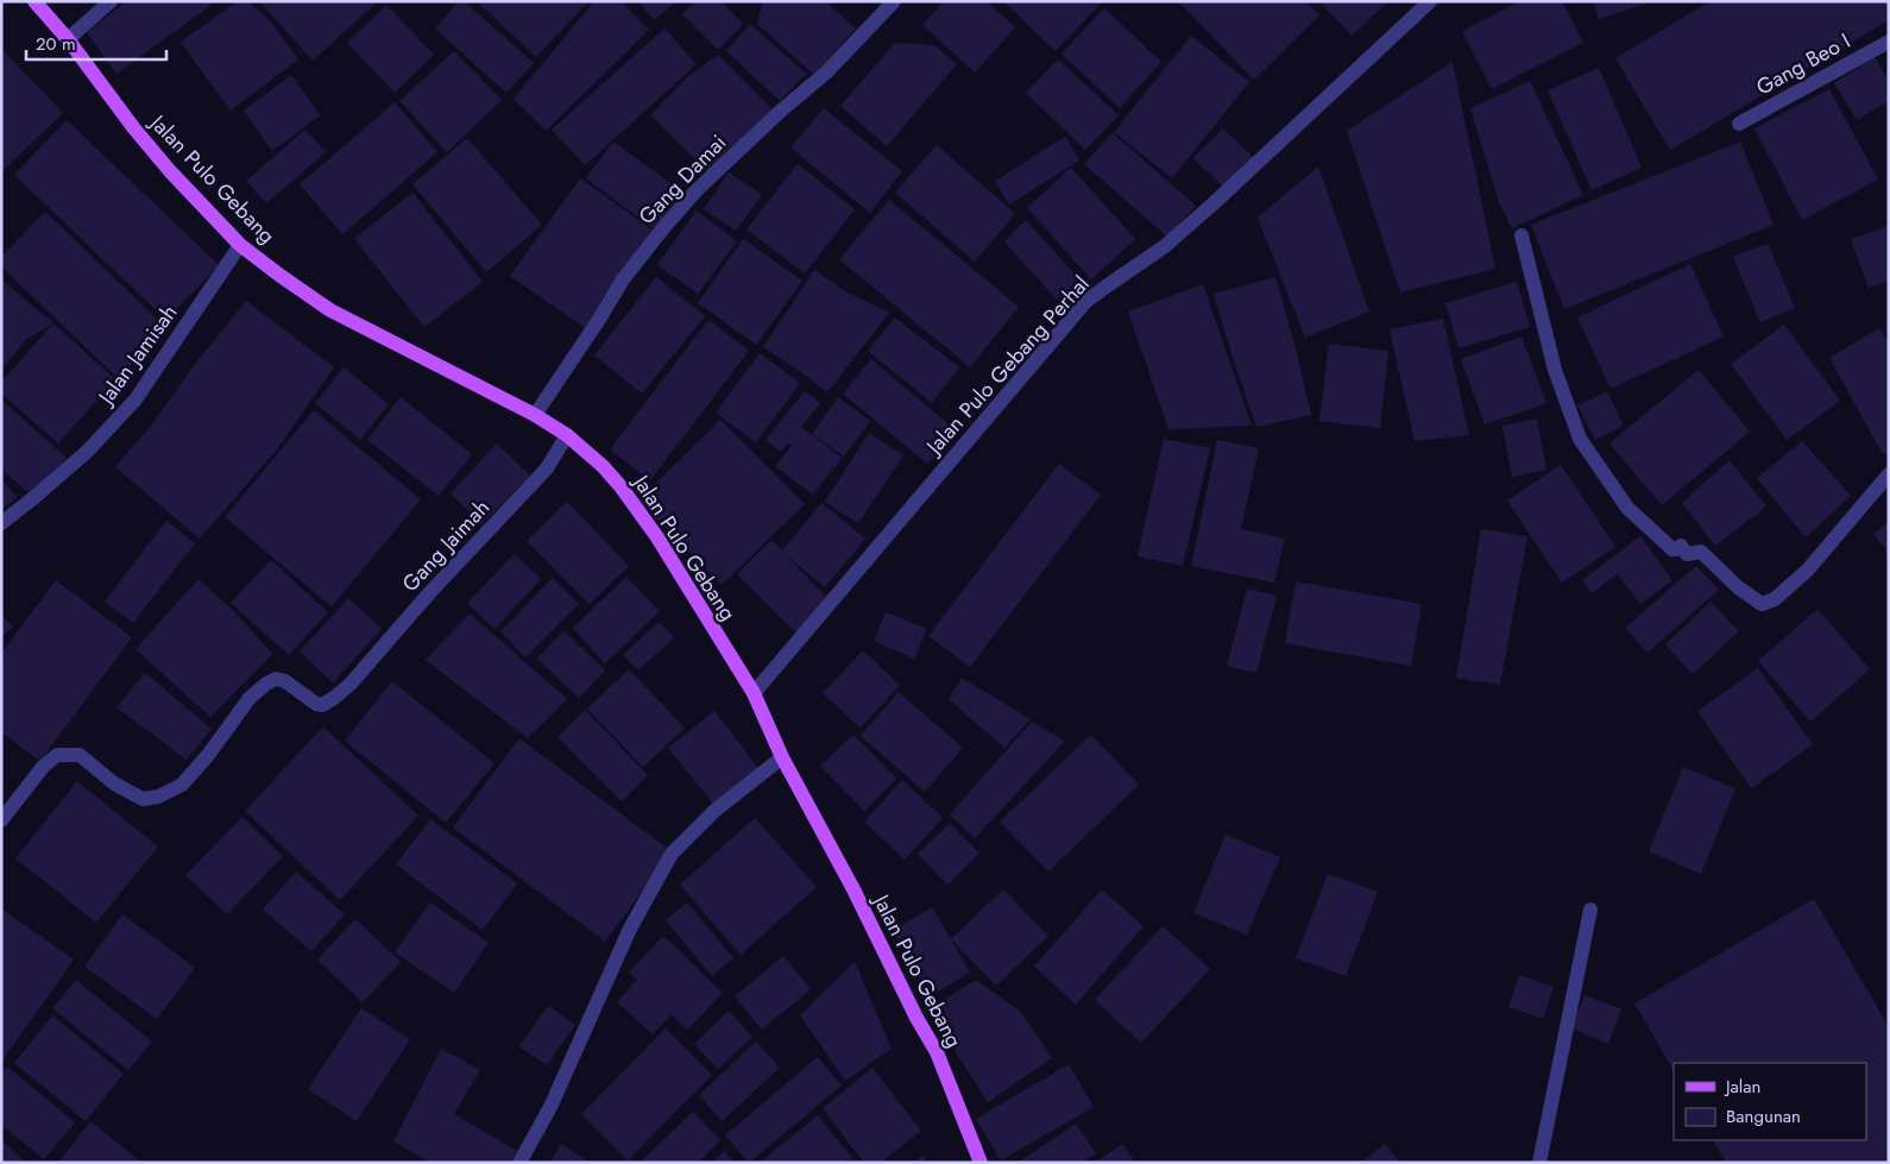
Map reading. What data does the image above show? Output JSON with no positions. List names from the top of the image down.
{
  "streets": {
    "main road": ["Jalan Pulo Gebang"],
    "street": [
      "Gang Beo I",
      "Gang Damai",
      "Jalan Jamisah",
      "Jalan Pulo Gebang Perhal",
      "Gang Jaimah"
    ]
  },
  "crossings": [
    ["Jalan Pulo Gebang", "Gang Damai"],
    ["Jalan Pulo Gebang", "Jalan Jamisah"],
    ["Jalan Pulo Gebang", "Jalan Pulo Gebang Perhal"],
    ["Jalan Pulo Gebang", "Gang Jaimah"]
  ],
  "legend": ["Jalan", "Bangunan"],
  "scale_bar": "20 m"
}
